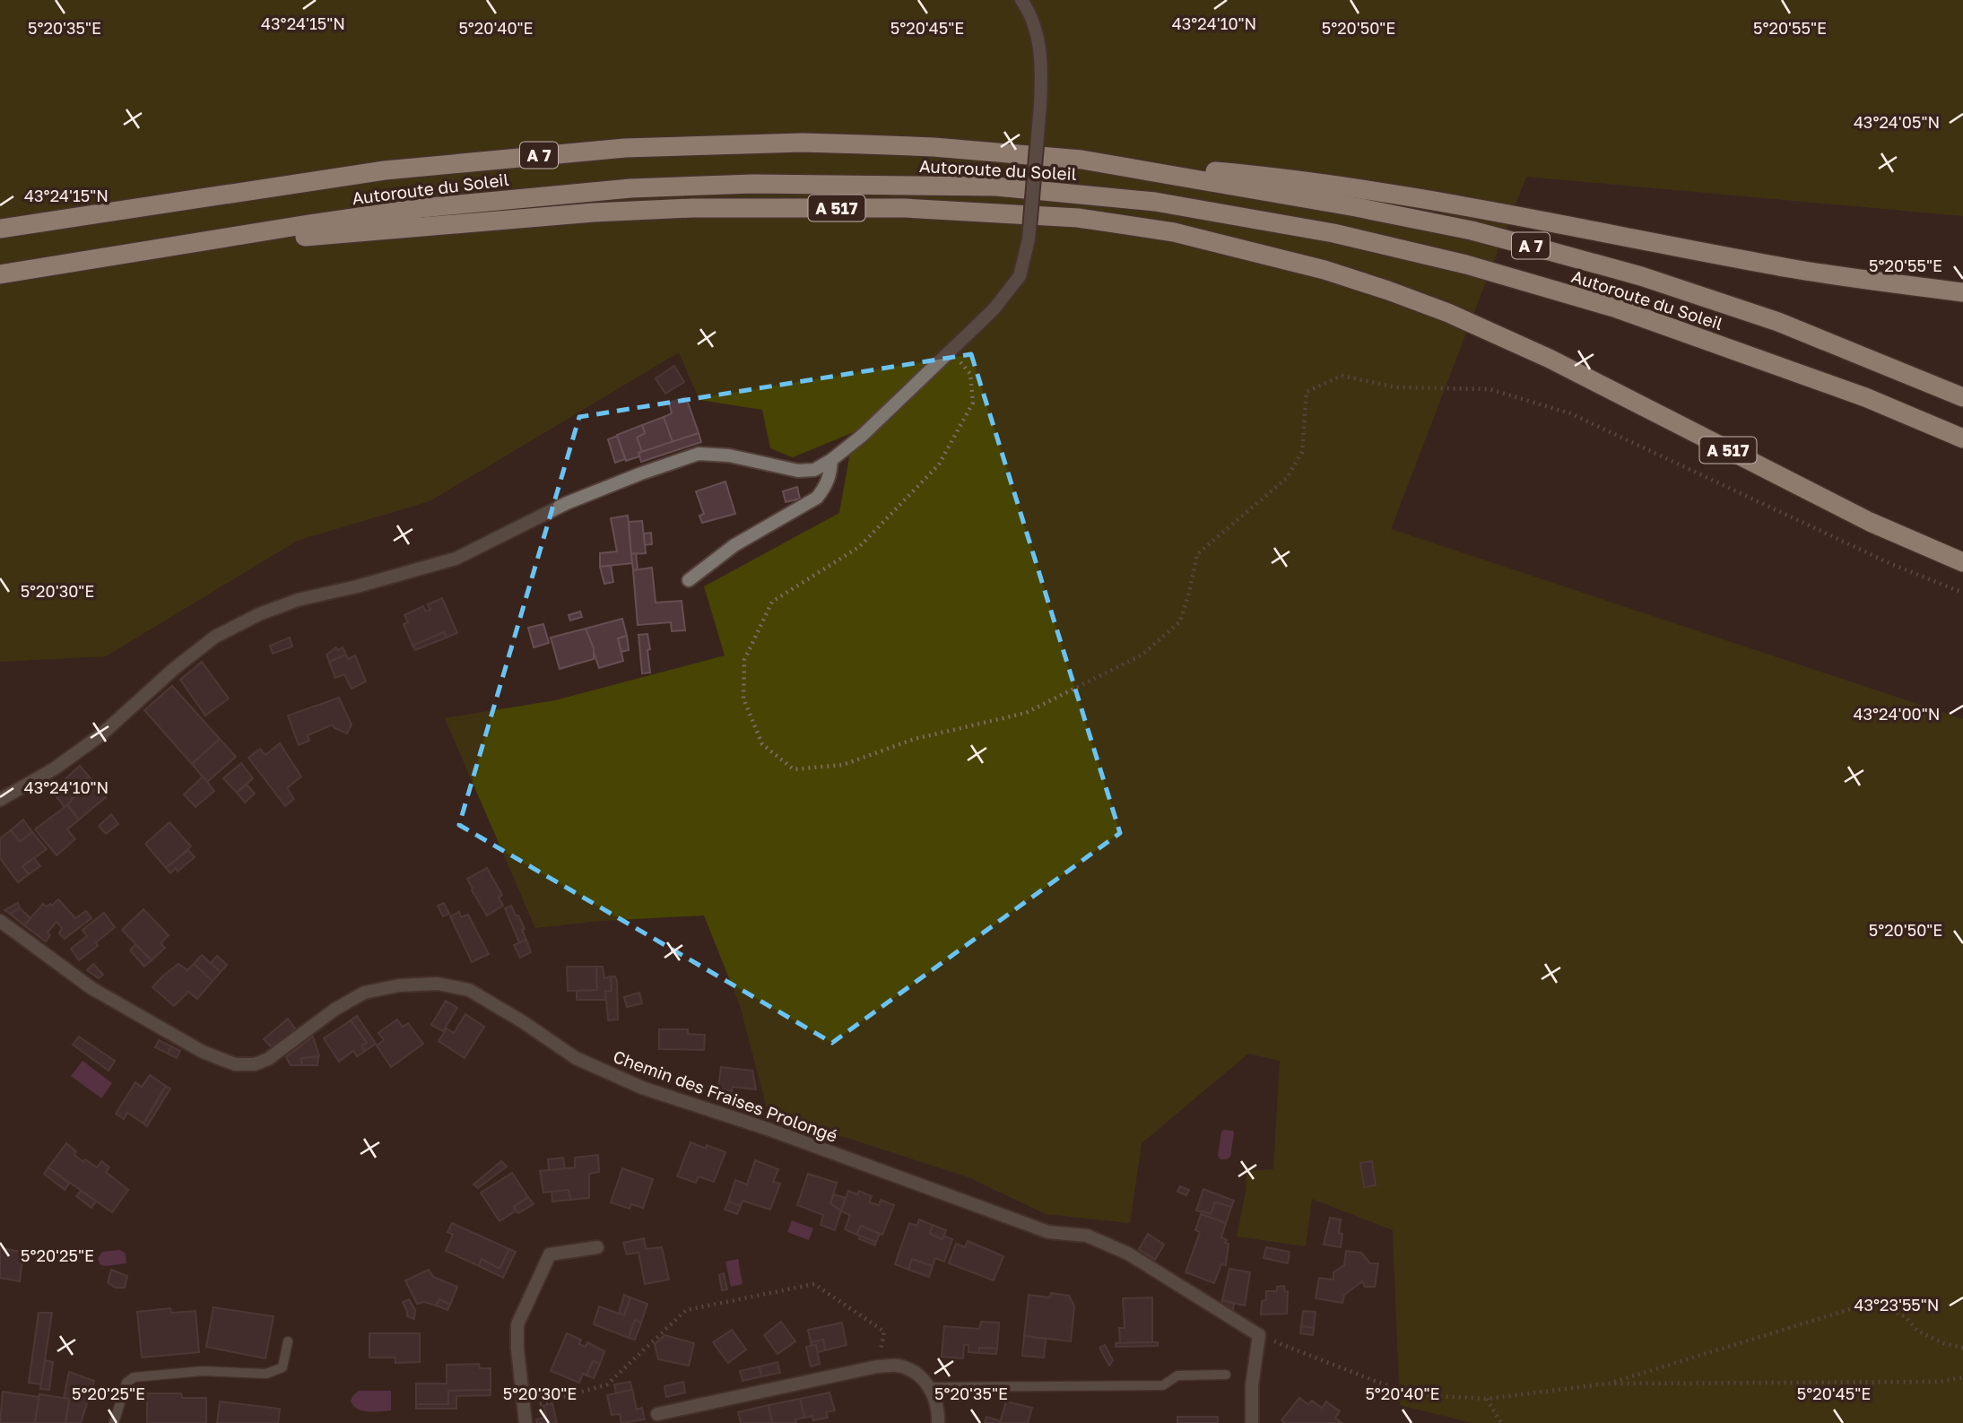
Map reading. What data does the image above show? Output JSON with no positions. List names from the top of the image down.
{
  "streets": {
    "highway": ["A 7", "Autoroute du Soleil", "A 517"],
    "street": ["Chemin des Fraises Prolongé"]
  },
  "crossings": [
    ["Autoroute du Soleil", "A 517"]
  ],
  "coordinates": [
    "43°24'15\"N",
    "43°24'10\"N",
    "5°20'55\"E",
    "5°20'35\"E",
    "5°20'40\"E",
    "5°20'45\"E",
    "5°20'50\"E",
    "43°24'05\"N",
    "5°20'30\"E",
    "43°24'00\"N",
    "5°20'25\"E",
    "43°23'55\"N"
  ]
}
